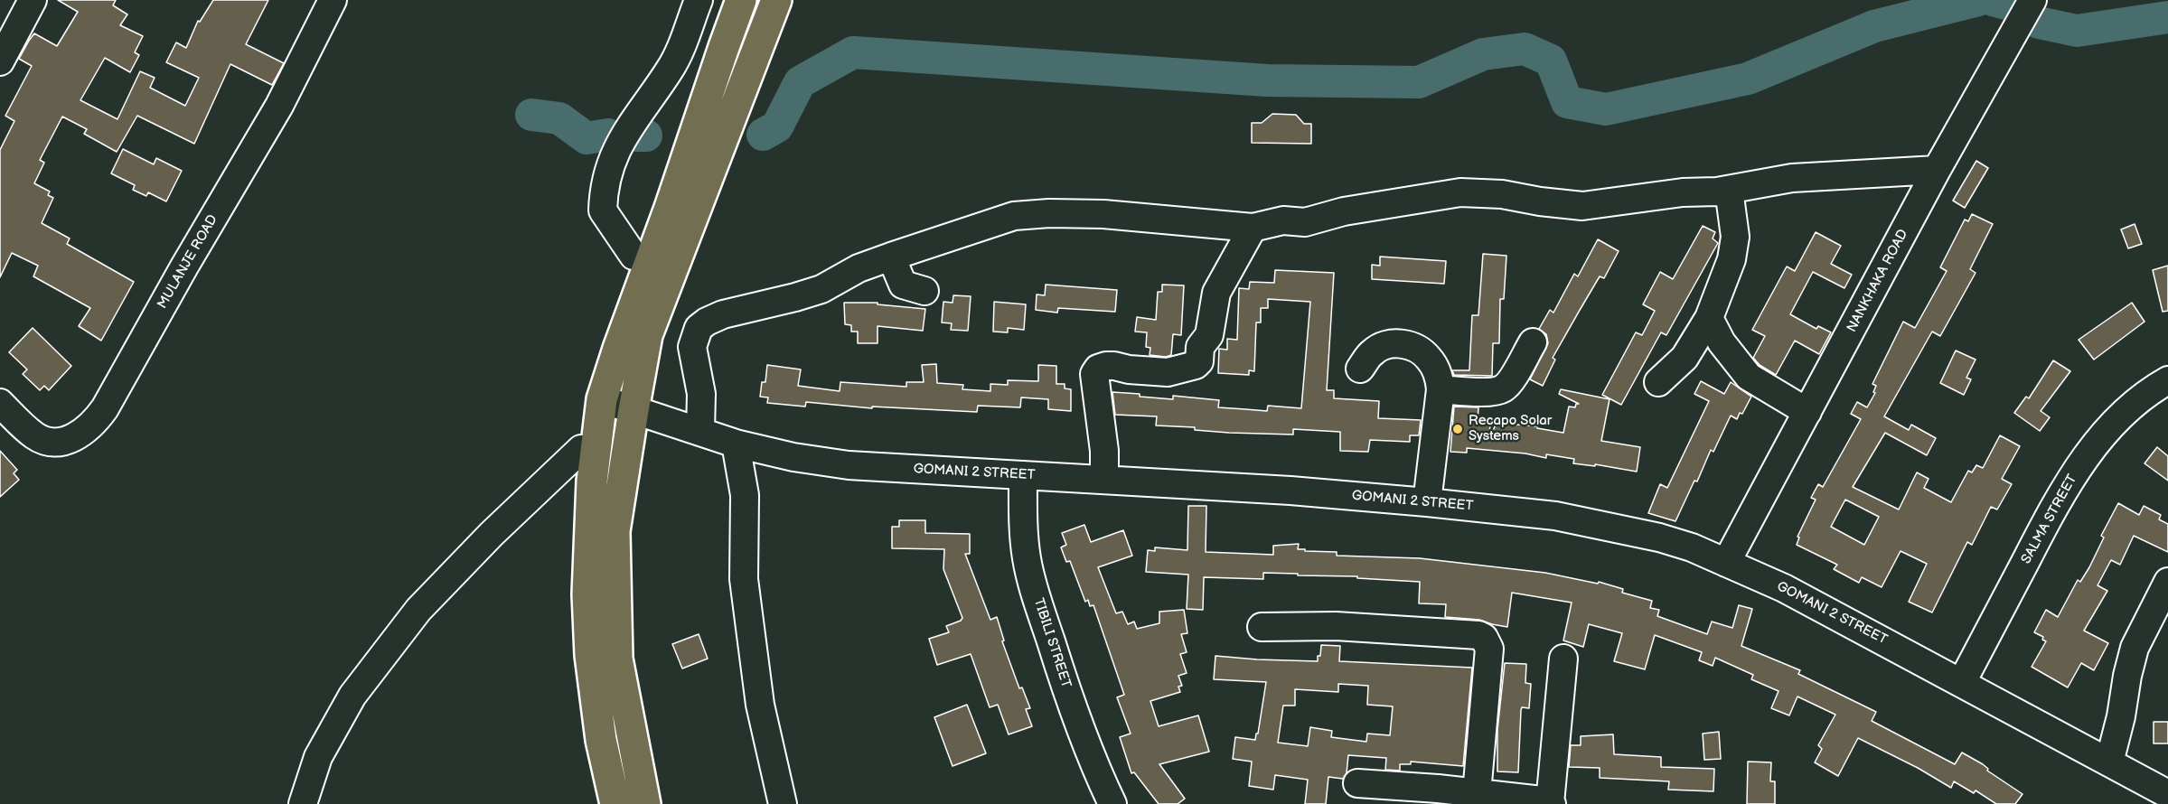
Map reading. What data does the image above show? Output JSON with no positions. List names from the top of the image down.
{
  "streets": {
    "street": [
      "MULANJE ROAD",
      "NANKHAKA ROAD",
      "GOMANI 2 STREET",
      "SALMA STREET",
      "TIBILI STREET"
    ]
  },
  "crossings": [
    ["NANKHAKA ROAD", "GOMANI 2 STREET"],
    ["GOMANI 2 STREET", "SALMA STREET"],
    ["GOMANI 2 STREET", "TIBILI STREET"]
  ],
  "places": ["Recapo Solar Systems"]
}
